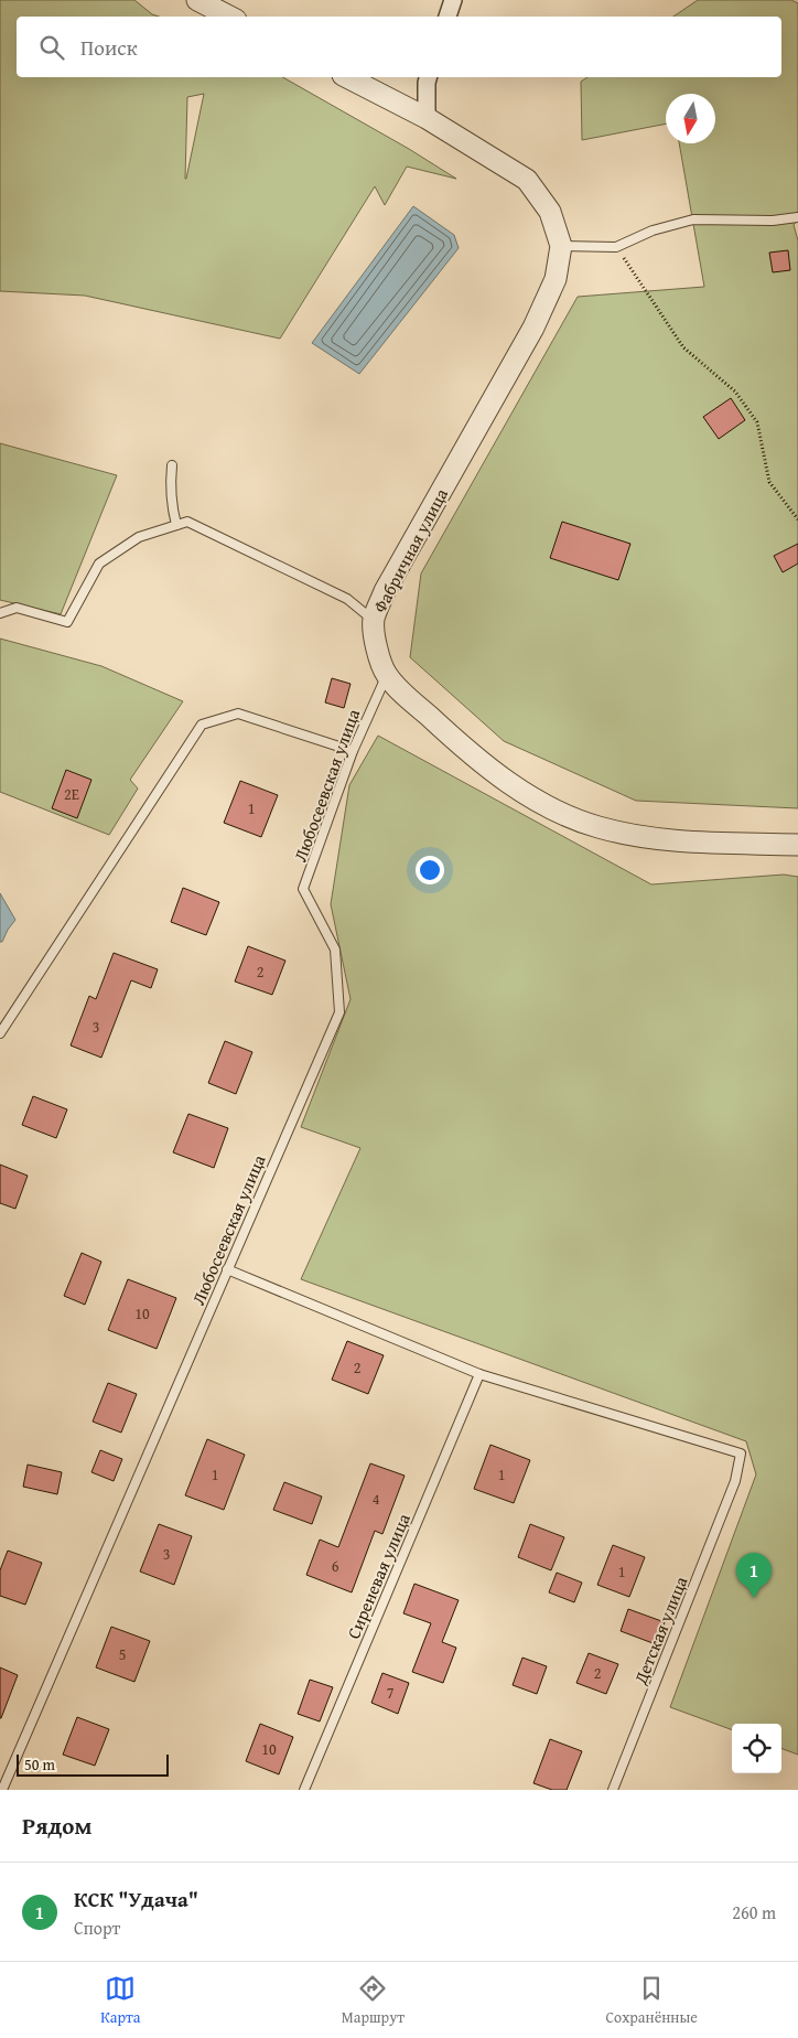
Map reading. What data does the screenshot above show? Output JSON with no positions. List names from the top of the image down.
{
  "streets": {
    "street": ["Фабричная улица"],
    "lane": ["Любосеевская улица", "Сиреневая улица", "Детская улица"]
  },
  "crossings": [
    ["Фабричная улица", "Любосеевская улица"],
    ["Сиреневая улица", "Детская улица"]
  ],
  "house_numbers": [
    "2Е",
    "1",
    "2",
    "3",
    "10",
    "2",
    "1",
    "1",
    "4",
    "3",
    "6",
    "1",
    "5",
    "2",
    "7",
    "10"
  ],
  "scale_bar": "50 m",
  "north": "bottom",
  "page": {
    "search": "Поиск",
    "pins": "1",
    "scale": "50 m",
    "heading": "Рядом",
    "list": [
      {
        "mark": "1",
        "name": "КСК \"Удача\"",
        "note": "Спорт",
        "value": "260 m"
      }
    ],
    "nav": ["Карта", "Маршрут", "Сохранённые"]
  }
}
